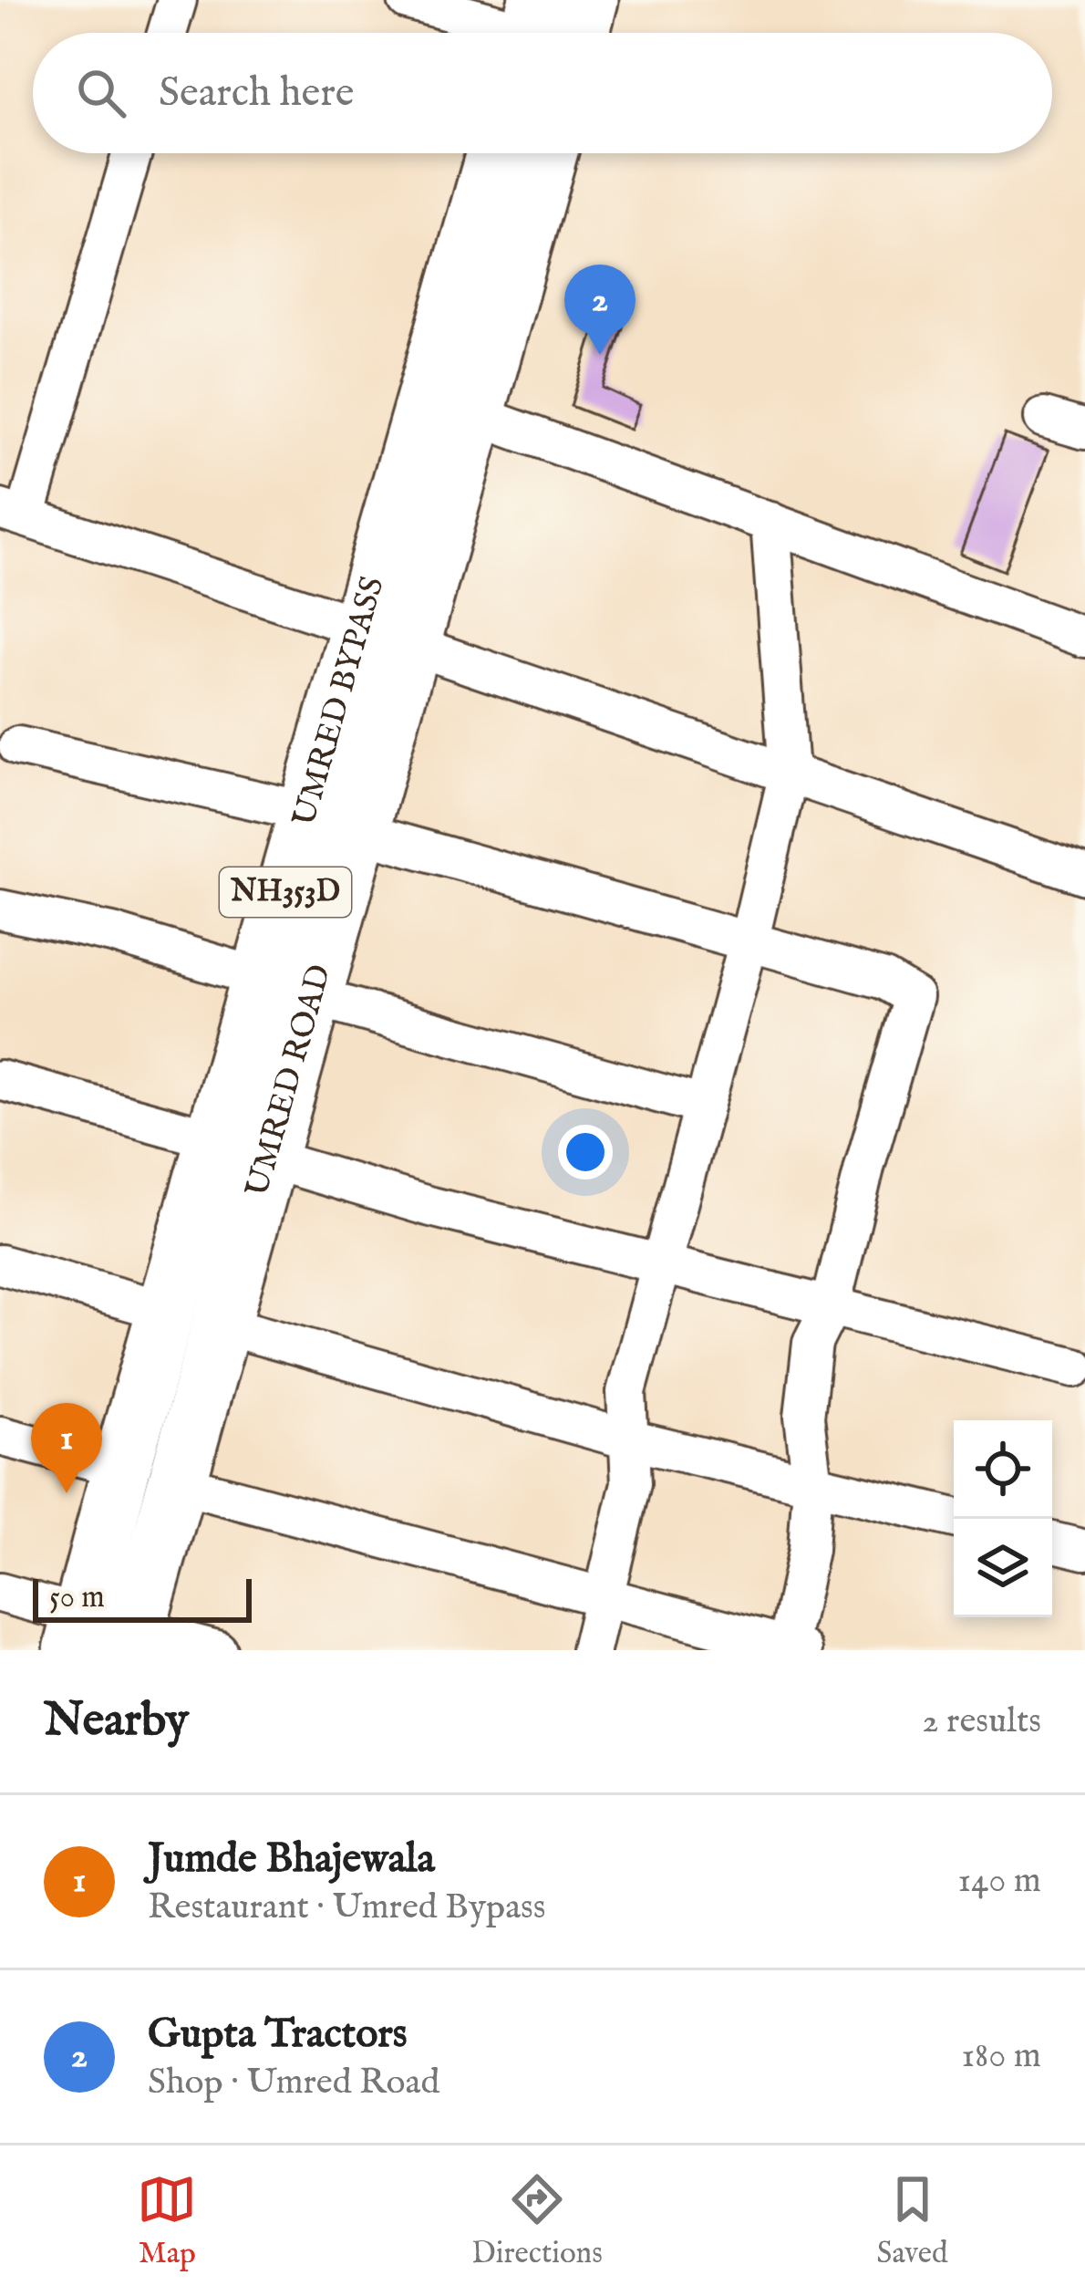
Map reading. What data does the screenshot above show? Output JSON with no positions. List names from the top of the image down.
{
  "streets": {
    "highway": ["UMRED BYPASS", "NH353D", "UMRED ROAD"]
  },
  "crossings": [
    ["UMRED BYPASS", "UMRED ROAD"],
    ["NH353D", "UMRED ROAD"]
  ],
  "scale_bar": "50 m",
  "page": {
    "search": "Search here",
    "pins": ["2", "1"],
    "scale": "50 m",
    "heading": ["Nearby", "2 results"],
    "list": [
      {
        "mark": "1",
        "name": "Jumde Bhajewala",
        "note": "Restaurant · Umred Bypass",
        "value": "140 m"
      },
      {
        "mark": "2",
        "name": "Gupta Tractors",
        "note": "Shop · Umred Road",
        "value": "180 m"
      }
    ],
    "nav": ["Map", "Directions", "Saved"]
  }
}
